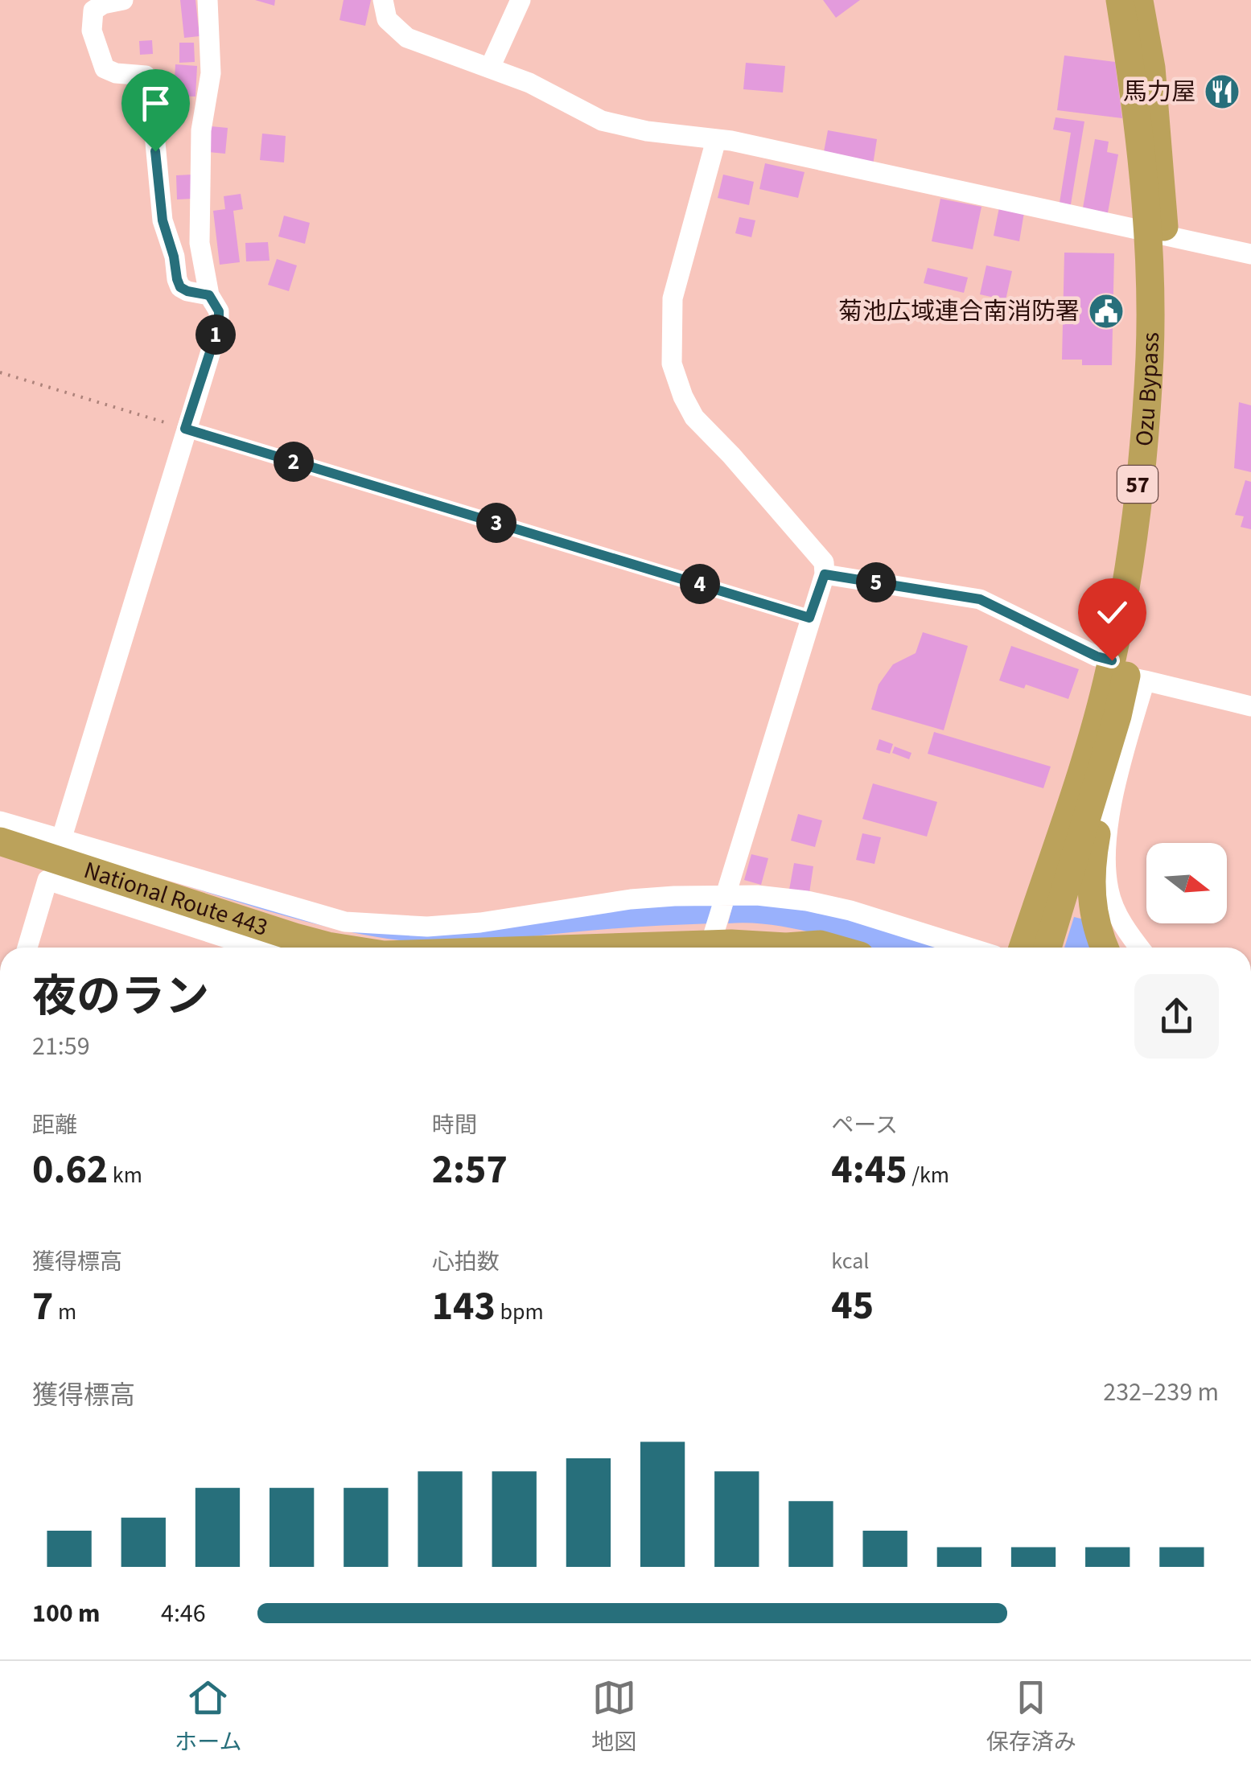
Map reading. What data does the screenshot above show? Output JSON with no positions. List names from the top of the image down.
{
  "streets": {
    "highway": ["Ozu Bypass", "57", "National Route 443"]
  },
  "crossings": [
    ["Ozu Bypass", "57"]
  ],
  "places": {
    "restaurant": ["馬力屋"],
    "public building": ["菊池広域連合南消防署"]
  },
  "north": "right",
  "page": {
    "pins": [
      "1",
      "2",
      "3",
      "5",
      "4"
    ],
    "heading": ["夜のラン", "21:59"],
    "stats": [
      ["距離", "0.62 km"],
      ["時間", "2:57"],
      ["ペース", "4:45 /km"],
      ["獲得標高", "7 m"],
      ["心拍数", "143 bpm"],
      ["kcal", "45"]
    ],
    "chart": ["獲得標高", "232–239 m"],
    "list": [
      {
        "name": "100 m",
        "note": "4:46"
      }
    ],
    "tabs": ["ホーム", "地図", "保存済み"]
  }
}
